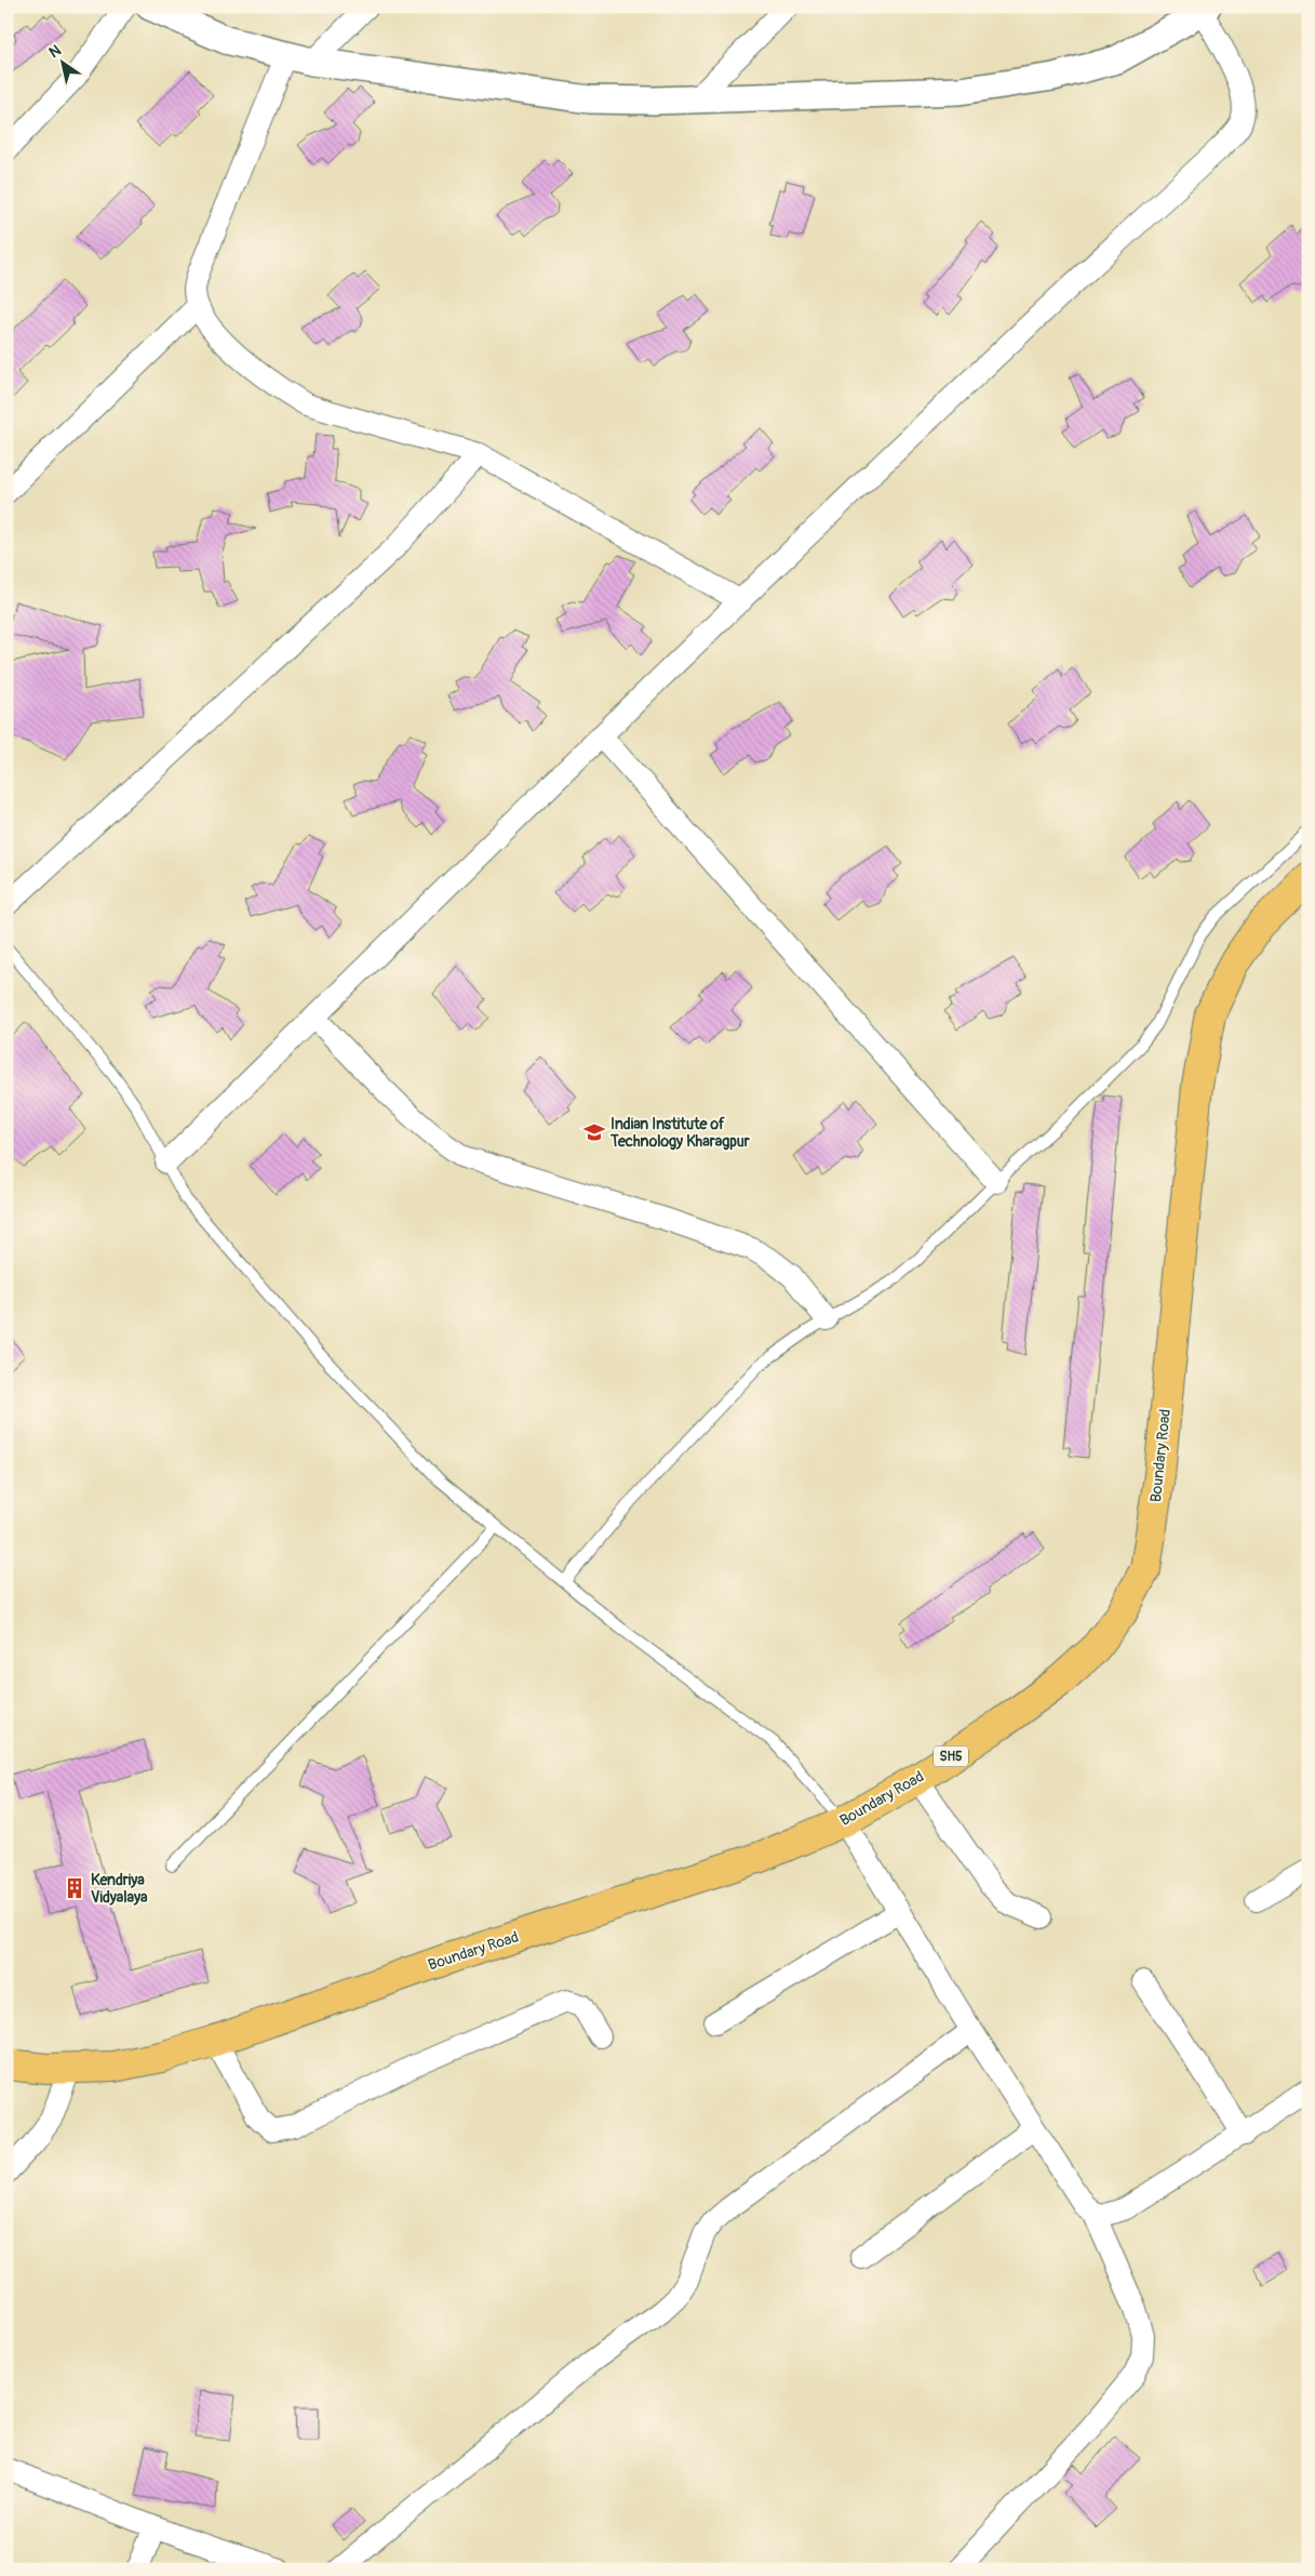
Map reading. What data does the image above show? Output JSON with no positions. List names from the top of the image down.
{
  "streets": {
    "main road": ["Boundary Road", "SH5"]
  },
  "places": {
    "school or university": ["Indian Institute of Technology Kharagpur"],
    "building": ["Kendriya Vidyalaya"]
  },
  "north": "top left"
}
